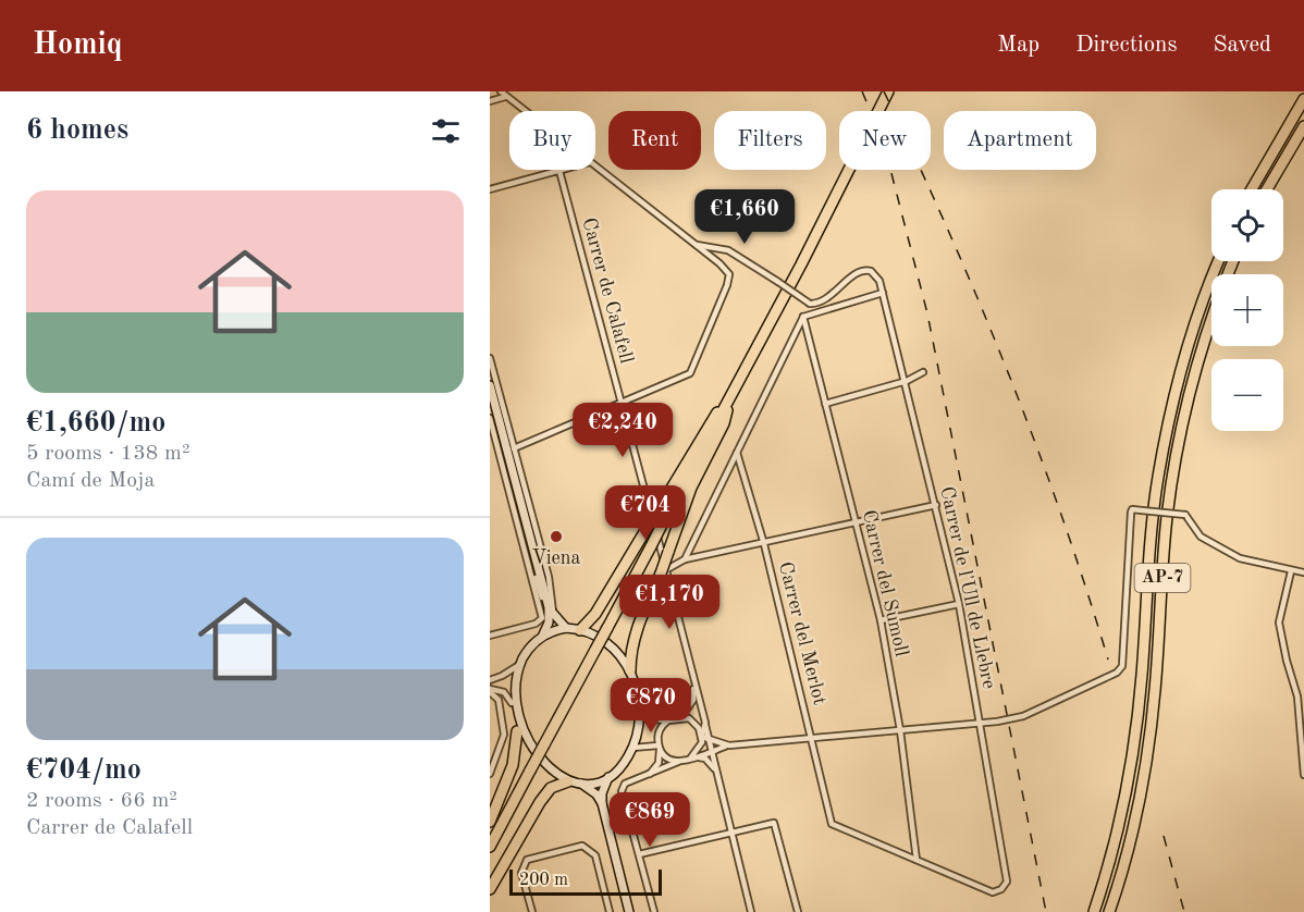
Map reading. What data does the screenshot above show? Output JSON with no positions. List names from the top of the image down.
{
  "streets": {
    "highway": ["AP-7"],
    "street": [
      "Carrer de Calafell",
      "Carrer del Sumoll",
      "Carrer de l'Ull de Llebre",
      "Carrer del Merlot"
    ]
  },
  "crossings": [
    ["Carrer del Sumoll", "Carrer de l'Ull de Llebre"],
    ["Carrer del Sumoll", "Carrer del Merlot"],
    ["Carrer de l'Ull de Llebre", "Carrer del Merlot"]
  ],
  "places": ["Viena"],
  "scale_bar": "200 m",
  "page": {
    "header": "Homiq",
    "nav": ["Map", "Directions", "Saved"],
    "heading": "6 homes",
    "chip": [
      "Buy",
      "Rent",
      "Filters",
      "New",
      "Apartment"
    ],
    "list": [
      {
        "name": "€1,660/mo",
        "note": "5 rooms · 138 m² · Camí de Moja"
      },
      {
        "name": "€704/mo",
        "note": "2 rooms · 66 m² · Carrer de Calafell"
      }
    ],
    "map_buttons": ["+", "−"],
    "price": [
      "€1,660",
      "€2,240",
      "€704",
      "€1,170",
      "€870",
      "€869"
    ],
    "scale": "200 m"
  }
}
